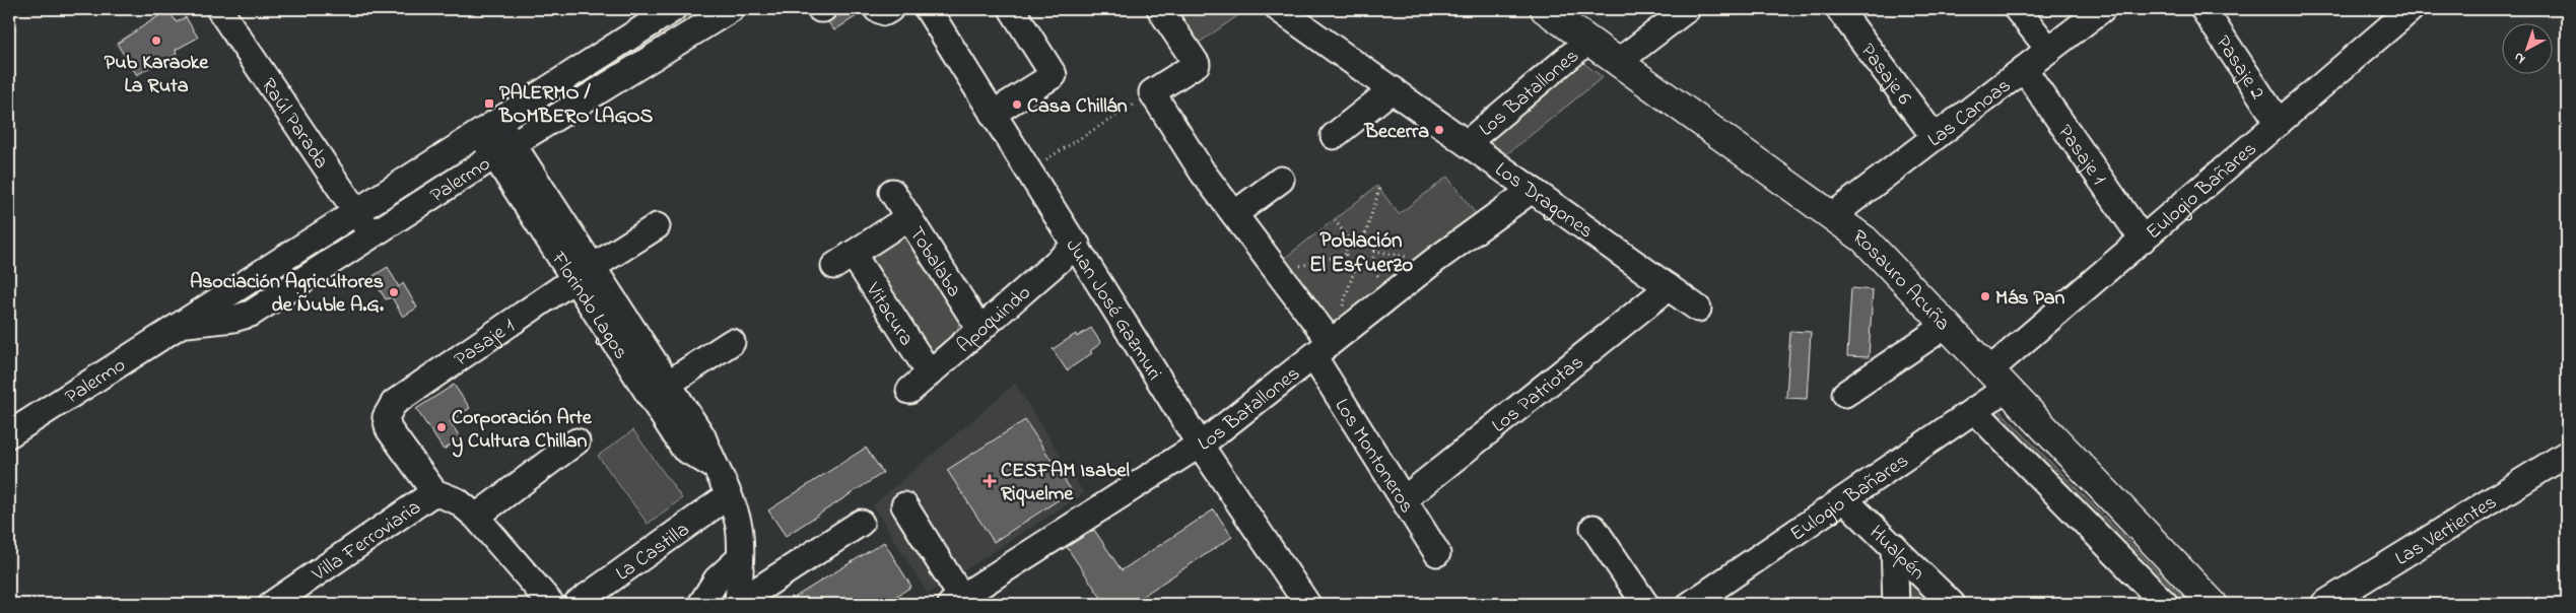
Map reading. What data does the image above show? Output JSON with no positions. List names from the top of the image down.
{
  "streets": {
    "main road": ["Rosauro Acuña"],
    "street": [
      "Pasaje 2",
      "Pasaje 6",
      "Los Batallones",
      "Las Canoas",
      "Raúl Parada",
      "Pasaje 1",
      "Palermo",
      "Eulogio Bañares",
      "Los Dragones",
      "Tobalaba",
      "Florindo Lagos",
      "Juan José Gazmuri",
      "Vitacura",
      "Apoquindo",
      "Los Patriotas",
      "Los Montoneros",
      "Las Vertientes",
      "Villa Ferroviaria",
      "La Castilla",
      "Hualpén"
    ]
  },
  "crossings": [
    ["Pasaje 2", "Eulogio Bañares"],
    ["Pasaje 6", "Las Canoas"],
    ["Los Batallones", "Los Dragones"],
    ["Los Batallones", "Rosauro Acuña"],
    ["Los Batallones", "Juan José Gazmuri"],
    ["Los Batallones", "Los Montoneros"],
    ["Las Canoas", "Pasaje 1"],
    ["Las Canoas", "Rosauro Acuña"],
    ["Raúl Parada", "Palermo"],
    ["Pasaje 1", "Eulogio Bañares"],
    ["Pasaje 1", "Florindo Lagos"],
    ["Pasaje 1", "Villa Ferroviaria"],
    ["Palermo", "Florindo Lagos"],
    ["Eulogio Bañares", "Rosauro Acuña"],
    ["Eulogio Bañares", "Hualpén"],
    ["Los Dragones", "Los Patriotas"],
    ["Tobalaba", "Vitacura"],
    ["Tobalaba", "Apoquindo"],
    ["Florindo Lagos", "La Castilla"],
    ["Juan José Gazmuri", "Apoquindo"],
    ["Vitacura", "Apoquindo"],
    ["Los Patriotas", "Los Montoneros"]
  ],
  "districts": ["Población El Esfuerzo"],
  "places": {
    "other": [
      "Pub Karaoke La Ruta",
      "Casa Chillán",
      "Becerra",
      "Asociación Agricultores de Ñuble A.G.",
      "Más Pan",
      "Corporación Arte y Cultura Chillan"
    ],
    "transit": ["PALERMO / BOMBERO LAGOS"],
    "health": ["CESFAM Isabel Riquelme"]
  },
  "north": "bottom left"
}
